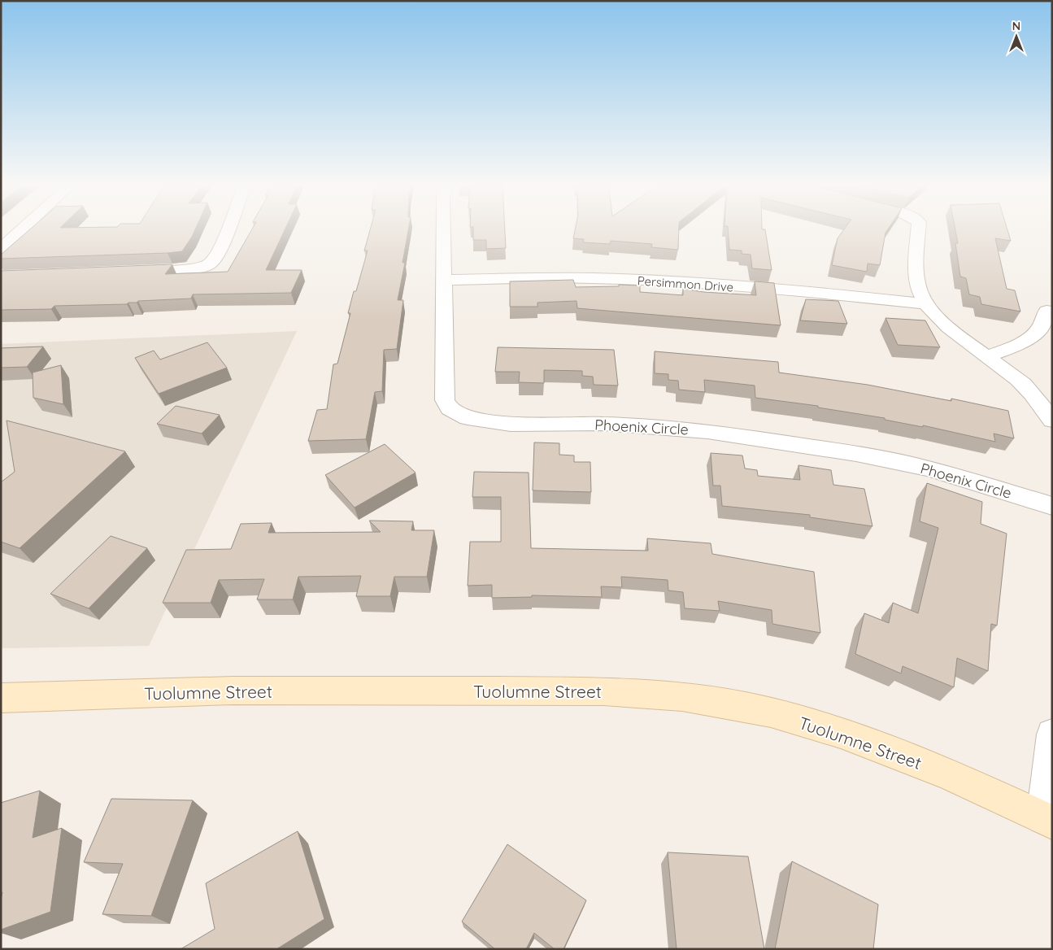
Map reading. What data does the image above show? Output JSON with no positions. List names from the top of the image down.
{
  "streets": {
    "main road": ["Tuolumne Street"],
    "street": ["Persimmon Drive", "Phoenix Circle"]
  },
  "crossings": [
    ["Persimmon Drive", "Phoenix Circle"]
  ],
  "north": "top"
}
